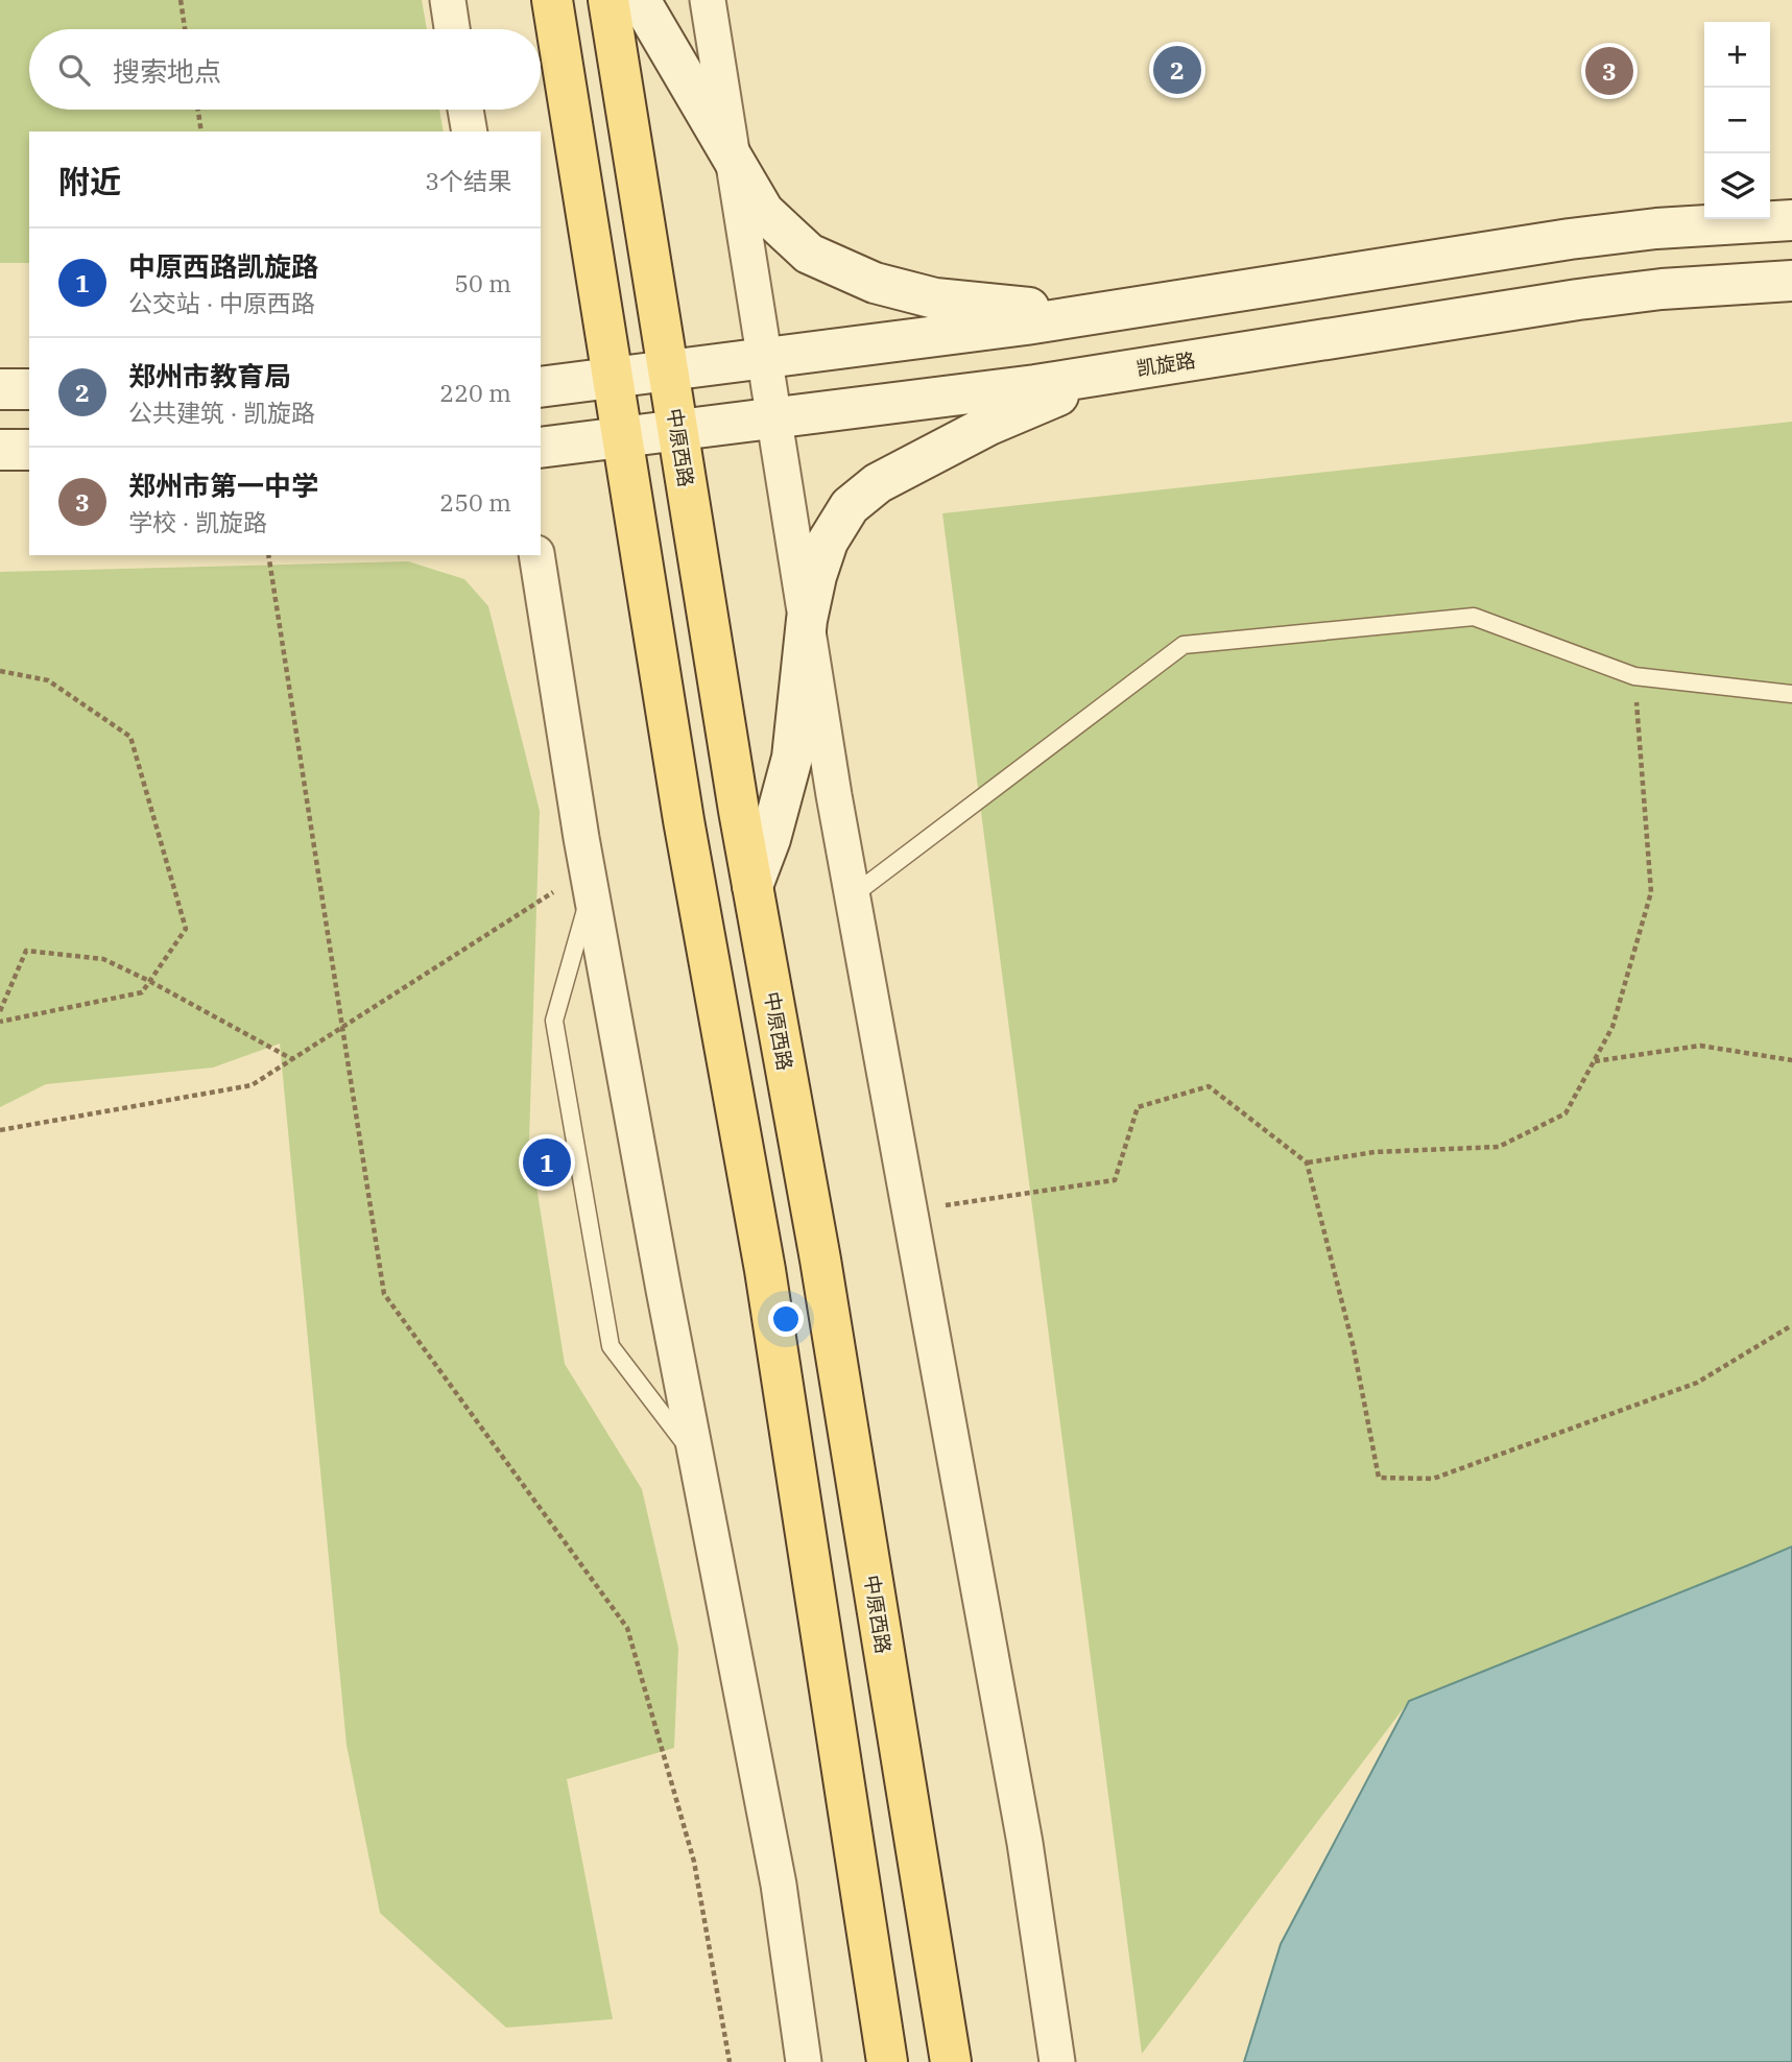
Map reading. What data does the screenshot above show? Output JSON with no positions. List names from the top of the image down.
{
  "streets": {
    "main road": ["凯旋路", "中原西路"]
  },
  "crossings": [
    ["凯旋路", "中原西路"]
  ],
  "page": {
    "map_buttons": ["+", "−"],
    "search": "搜索地点",
    "pins": ["2", "3", "1"],
    "heading": ["附近", "3个结果"],
    "list": [
      {
        "mark": "1",
        "name": "中原西路凯旋路",
        "note": "公交站 · 中原西路",
        "value": "50 m"
      },
      {
        "mark": "2",
        "name": "郑州市教育局",
        "note": "公共建筑 · 凯旋路",
        "value": "220 m"
      },
      {
        "mark": "3",
        "name": "郑州市第一中学",
        "note": "学校 · 凯旋路",
        "value": "250 m"
      }
    ]
  }
}
